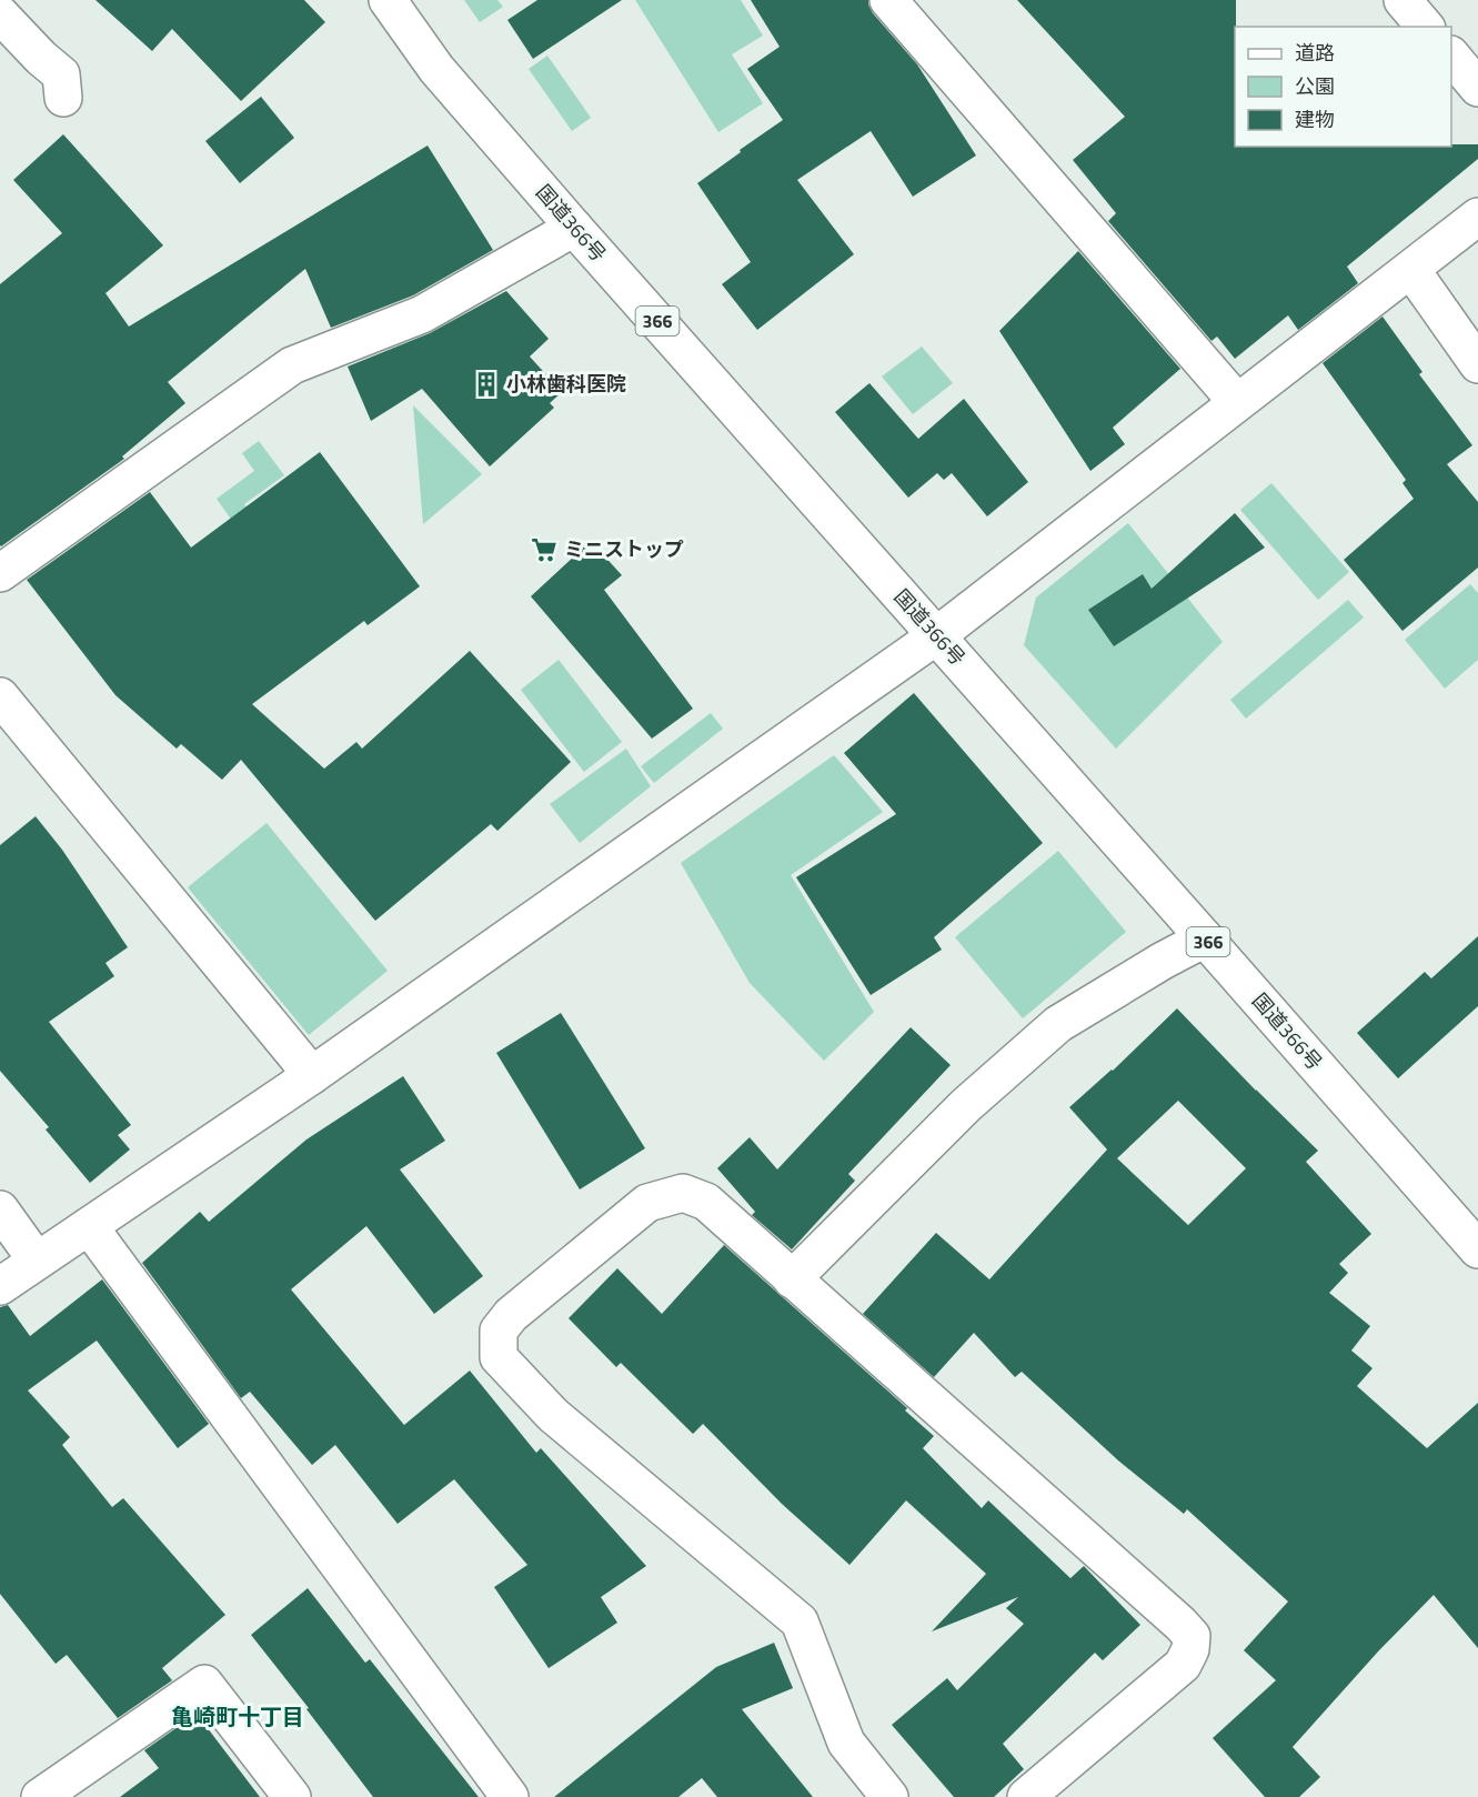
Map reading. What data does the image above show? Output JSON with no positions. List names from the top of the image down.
{
  "streets": {
    "main road": ["国道366号", "366"]
  },
  "districts": ["亀崎町十丁目"],
  "places": {
    "building": ["小林歯科医院"],
    "supermarket": ["ミニストップ"]
  },
  "legend": ["道路", "公園", "建物"]
}
